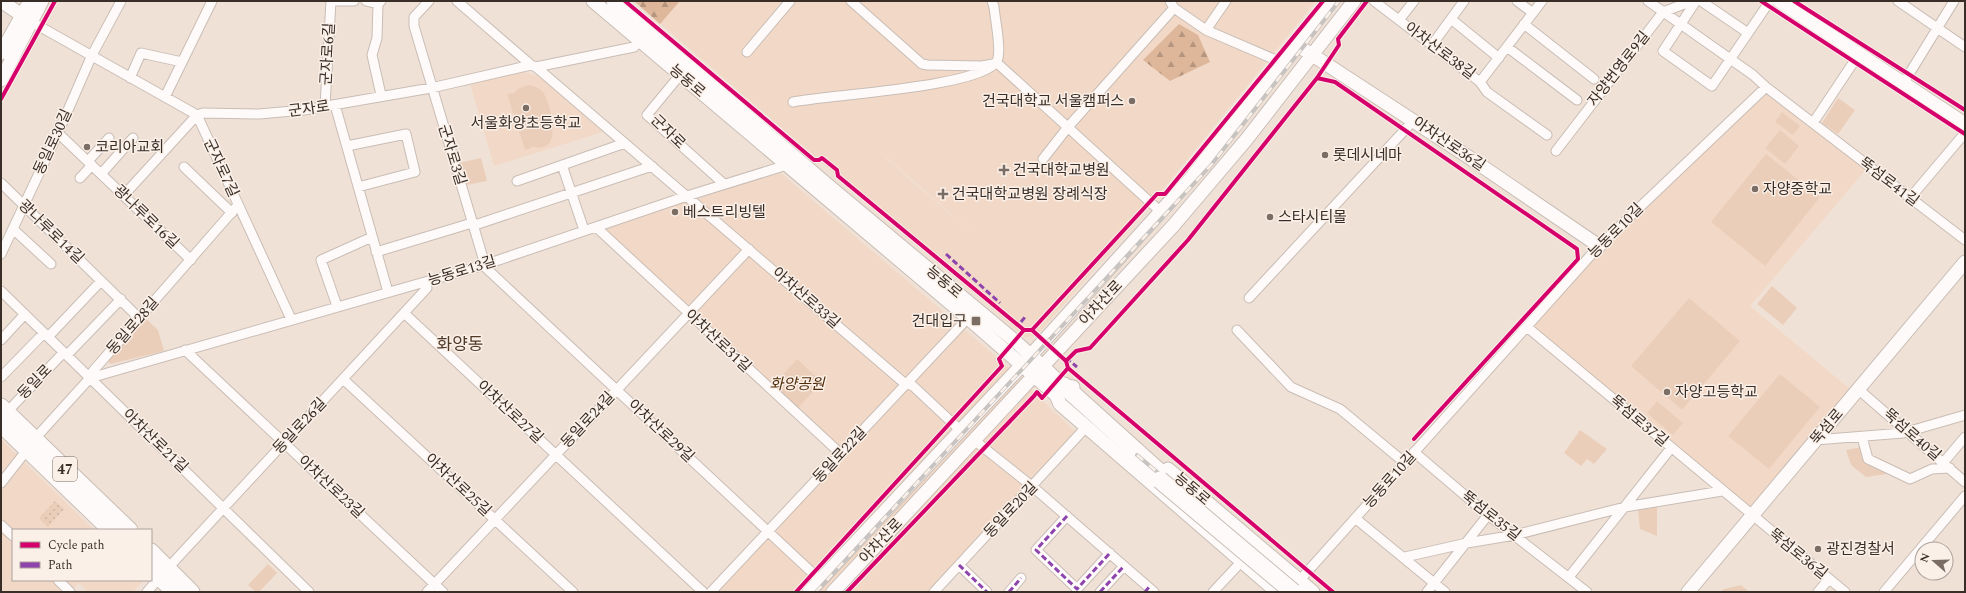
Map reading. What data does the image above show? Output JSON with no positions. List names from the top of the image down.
{
  "streets": {
    "highway": ["능동로"],
    "main road": [
      "아차산로36길",
      "아차산로",
      "동일로",
      "뚝섬로",
      "47"
    ],
    "street": [
      "아차산로38길",
      "군자로6길",
      "자양번영로9길",
      "군자로",
      "동일로30길",
      "군자로3길",
      "군자로7길",
      "뚝섬로41길",
      "광나루로16길",
      "능동로10길",
      "광나루로14길",
      "능동로13길",
      "아차산로33길",
      "동일로28길",
      "아차산로31길",
      "아차산로27길",
      "동일로24길",
      "뚝섬로37길",
      "동일로26길",
      "아차산로29길",
      "뚝섬로40길",
      "아차산로21길",
      "동일로22길",
      "아차산로25길",
      "아차산로23길",
      "동일로20길",
      "뚝섬로35길",
      "뚝섬로36길"
    ]
  },
  "crossings": [
    ["군자로6길", "군자로"],
    ["자양번영로9길", "뚝섬로41길"],
    ["능동로", "군자로"],
    ["능동로", "능동로10길"],
    ["능동로", "능동로13길"],
    ["능동로", "아차산로"],
    ["능동로", "동일로22길"],
    ["능동로", "동일로20길"],
    ["군자로", "군자로3길"],
    ["군자로", "군자로7길"],
    ["군자로", "능동로13길"],
    ["군자로", "아차산로33길"],
    ["동일로30길", "광나루로16길"],
    ["동일로30길", "광나루로14길"],
    ["아차산로36길", "능동로10길"],
    ["아차산로36길", "아차산로"],
    ["군자로3길", "능동로13길"],
    ["군자로3길", "아차산로29길"],
    ["군자로7길", "광나루로16길"],
    ["군자로7길", "능동로13길"],
    ["군자로7길", "동일로28길"],
    ["뚝섬로41길", "능동로10길"],
    ["광나루로16길", "동일로28길"],
    ["능동로10길", "뚝섬로37길"],
    ["능동로10길", "뚝섬로35길"],
    ["광나루로14길", "동일로28길"],
    ["능동로13길", "아차산로33길"],
    ["능동로13길", "동일로28길"],
    ["능동로13길", "아차산로31길"],
    ["능동로13길", "동일로26길"],
    ["능동로13길", "아차산로29길"],
    ["능동로13길", "아차산로21길"],
    ["능동로13길", "아차산로23길"],
    ["아차산로33길", "아차산로"],
    ["아차산로33길", "동일로24길"],
    ["아차산로33길", "동일로22길"],
    ["아차산로", "아차산로29길"],
    ["동일로28길", "동일로"],
    ["동일로28길", "아차산로21길"],
    ["아차산로31길", "동일로24길"],
    ["아차산로31길", "동일로22길"],
    ["동일로", "아차산로21길"],
    ["아차산로27길", "동일로24길"],
    ["아차산로27길", "동일로26길"],
    ["동일로24길", "아차산로29길"],
    ["동일로24길", "아차산로25길"],
    ["동일로24길", "아차산로23길"],
    ["뚝섬로37길", "뚝섬로"],
    ["뚝섬로37길", "뚝섬로36길"],
    ["동일로26길", "아차산로21길"],
    ["동일로26길", "아차산로25길"],
    ["동일로26길", "아차산로23길"],
    ["뚝섬로", "뚝섬로40길"],
    ["뚝섬로", "뚝섬로36길"],
    ["아차산로29길", "동일로22길"]
  ],
  "districts": ["화양동"],
  "parks": ["화양공원"],
  "places": {
    "other": [
      "건국대학교 서울캠퍼스",
      "서울화양초등학교",
      "코리아교회",
      "롯데시네마",
      "자양중학교",
      "베스트리빙텔",
      "스타시티몰",
      "자양고등학교",
      "광진경찰서"
    ],
    "health": ["건국대학교병원", "건국대학교병원 장례식장"],
    "transit": ["건대입구"]
  },
  "legend": ["Cycle path", "Path"],
  "north": "left"
}
